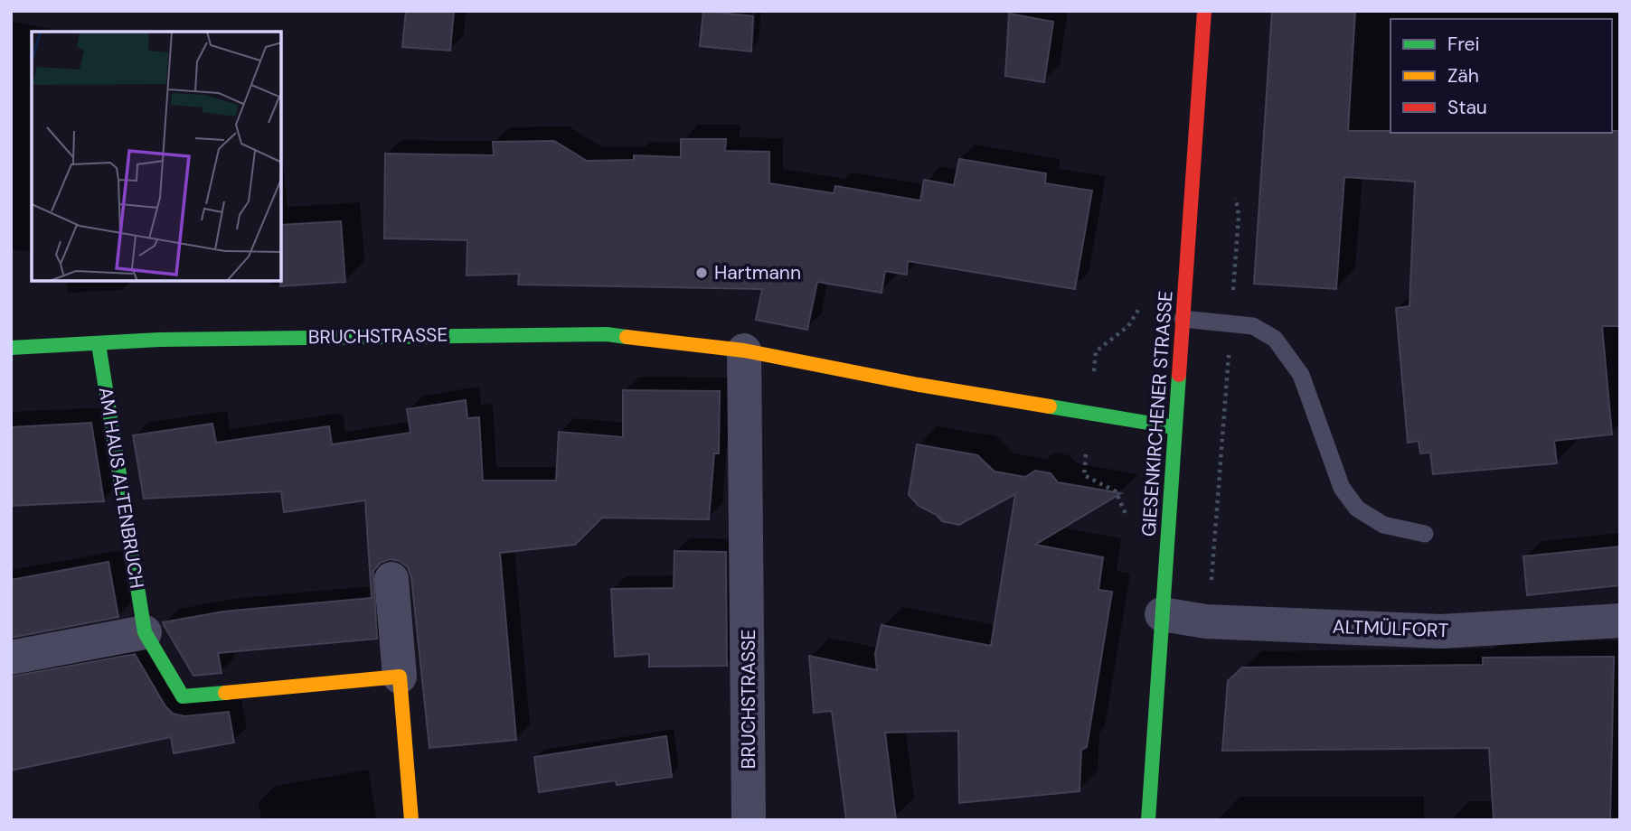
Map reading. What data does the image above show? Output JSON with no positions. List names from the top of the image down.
{
  "streets": {
    "street": [
      "BRUCHSTRASSE",
      "GIESENKIRCHENER STRASSE",
      "AM HAUS ALTENBRUCH",
      "ALTMÜLFORT"
    ]
  },
  "crossings": [
    ["BRUCHSTRASSE", "GIESENKIRCHENER STRASSE"],
    ["BRUCHSTRASSE", "AM HAUS ALTENBRUCH"],
    ["GIESENKIRCHENER STRASSE", "ALTMÜLFORT"]
  ],
  "places": ["Hartmann"],
  "legend": ["Frei", "Zäh", "Stau"]
}
